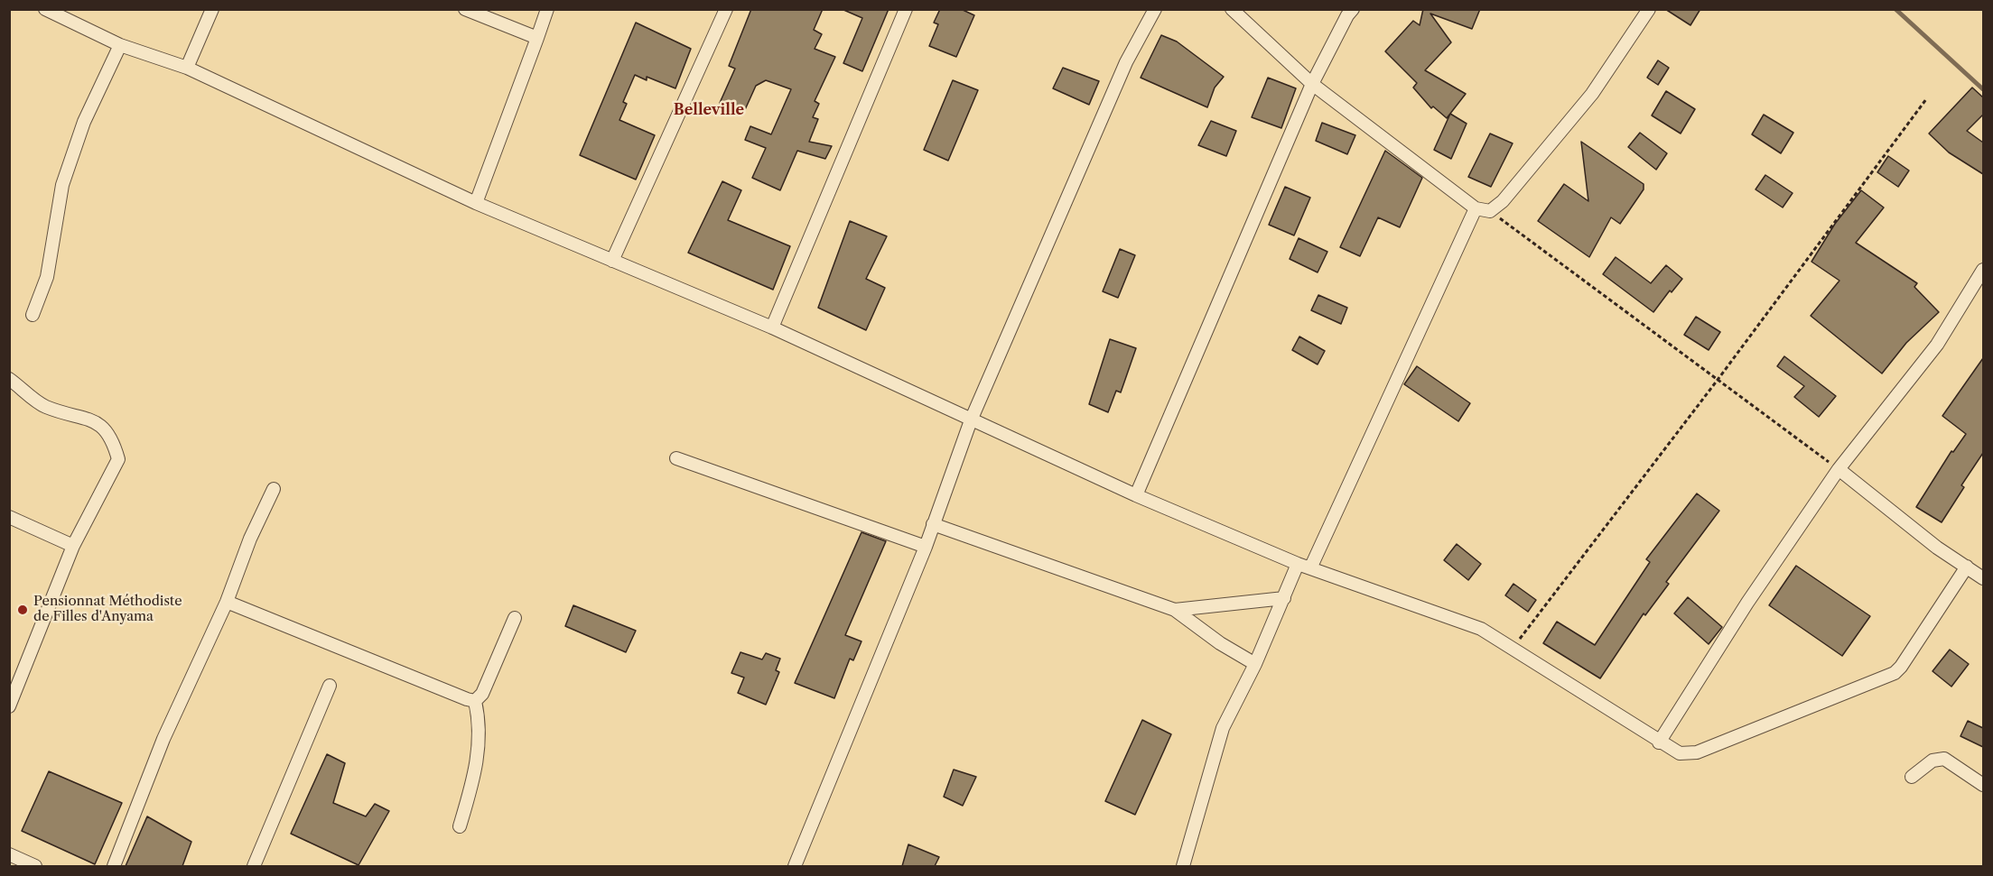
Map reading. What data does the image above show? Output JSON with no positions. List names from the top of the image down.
{
  "districts": ["Belleville"],
  "places": ["Pensionnat Méthodiste de Filles d'Anyama"]
}
